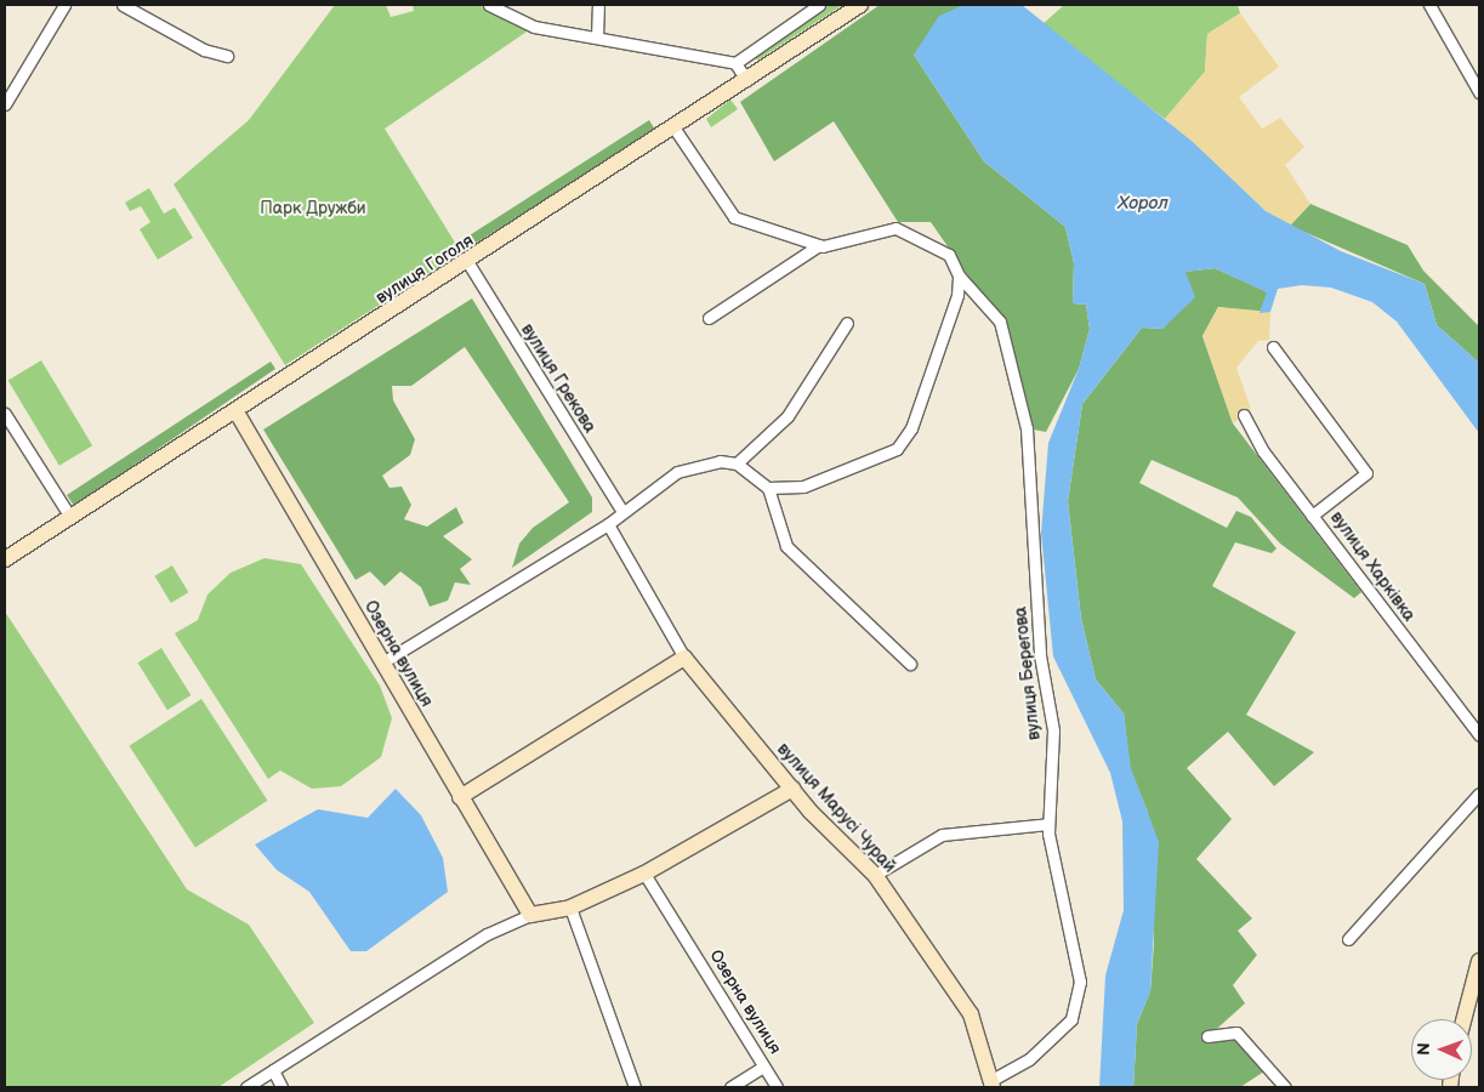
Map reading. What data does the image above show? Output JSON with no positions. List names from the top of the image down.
{
  "streets": {
    "street": [
      "вулиця Гоголя",
      "вулиця Грекова",
      "вулиця Харківка",
      "Озерна вулиця",
      "вулиця Берегова",
      "вулиця Марусі Чурай"
    ]
  },
  "crossings": [
    ["вулиця Гоголя", "вулиця Грекова"],
    ["вулиця Гоголя", "Озерна вулиця"],
    ["вулиця Берегова", "вулиця Марусі Чурай"]
  ],
  "water": ["Хорол"],
  "parks": ["Парк Дружби"],
  "north": "left"
}
